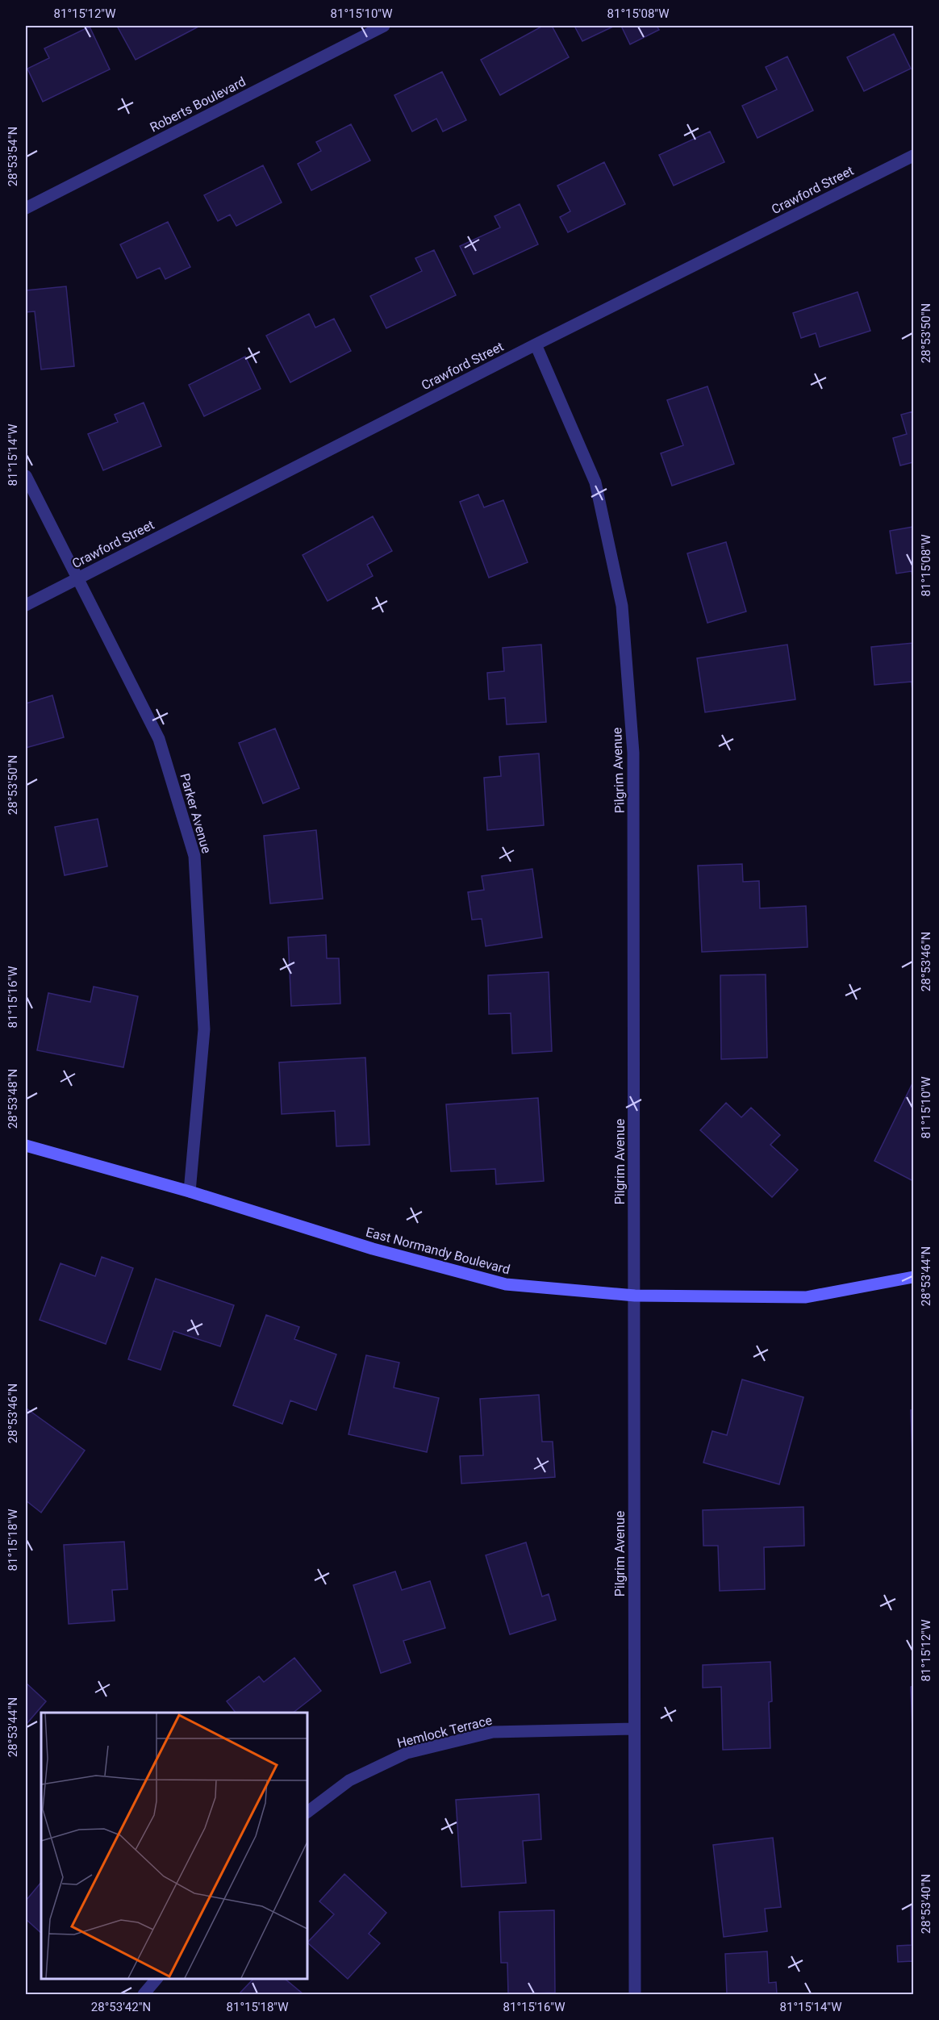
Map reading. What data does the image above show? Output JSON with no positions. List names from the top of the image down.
{
  "streets": {
    "street": [
      "Roberts Boulevard",
      "Crawford Street",
      "Pilgrim Avenue",
      "Parker Avenue",
      "East Normandy Boulevard",
      "Hemlock Terrace"
    ]
  },
  "crossings": [
    ["Crawford Street", "Pilgrim Avenue"],
    ["Crawford Street", "Parker Avenue"],
    ["Pilgrim Avenue", "East Normandy Boulevard"],
    ["Pilgrim Avenue", "Hemlock Terrace"],
    ["Parker Avenue", "East Normandy Boulevard"]
  ],
  "coordinates": [
    "81°15'12\"W",
    "81°15'10\"W",
    "81°15'08\"W",
    "28°53'54\"N",
    "28°53'50\"N",
    "81°15'14\"W",
    "28°53'46\"N",
    "81°15'16\"W",
    "28°53'48\"N",
    "28°53'44\"N",
    "81°15'18\"W",
    "28°53'40\"N",
    "28°53'42\"N"
  ]
}
